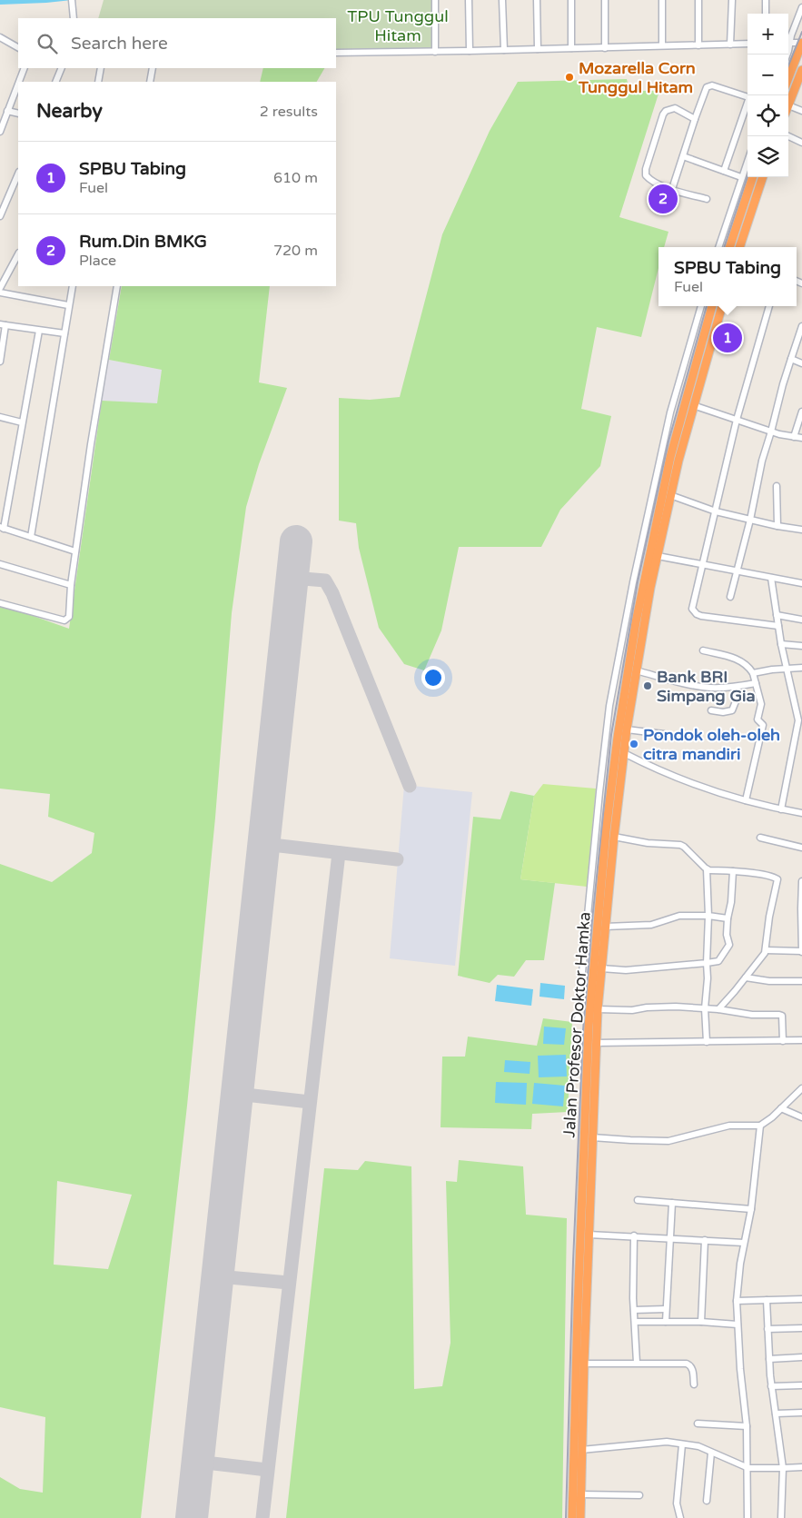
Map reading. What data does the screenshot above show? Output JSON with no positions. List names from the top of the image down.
{
  "streets": {
    "highway": ["Jalan Profesor Doktor Hamka"]
  },
  "parks": ["TPU Tunggul Hitam"],
  "places": ["Mozarella Corn Tunggul Hitam", "Bank BRI Simpang Gia", "Pondok oleh-oleh citra mandiri"],
  "page": {
    "map_buttons": ["+", "−"],
    "search": "Search here",
    "heading": ["Nearby", "2 results"],
    "list": [
      {
        "mark": "1",
        "name": "SPBU Tabing",
        "note": "Fuel",
        "value": "610 m"
      },
      {
        "mark": "2",
        "name": "Rum.Din BMKG",
        "note": "Place",
        "value": "720 m"
      }
    ],
    "pins": ["2", "1"],
    "popup": ["SPBU Tabing", "Fuel"]
  }
}
